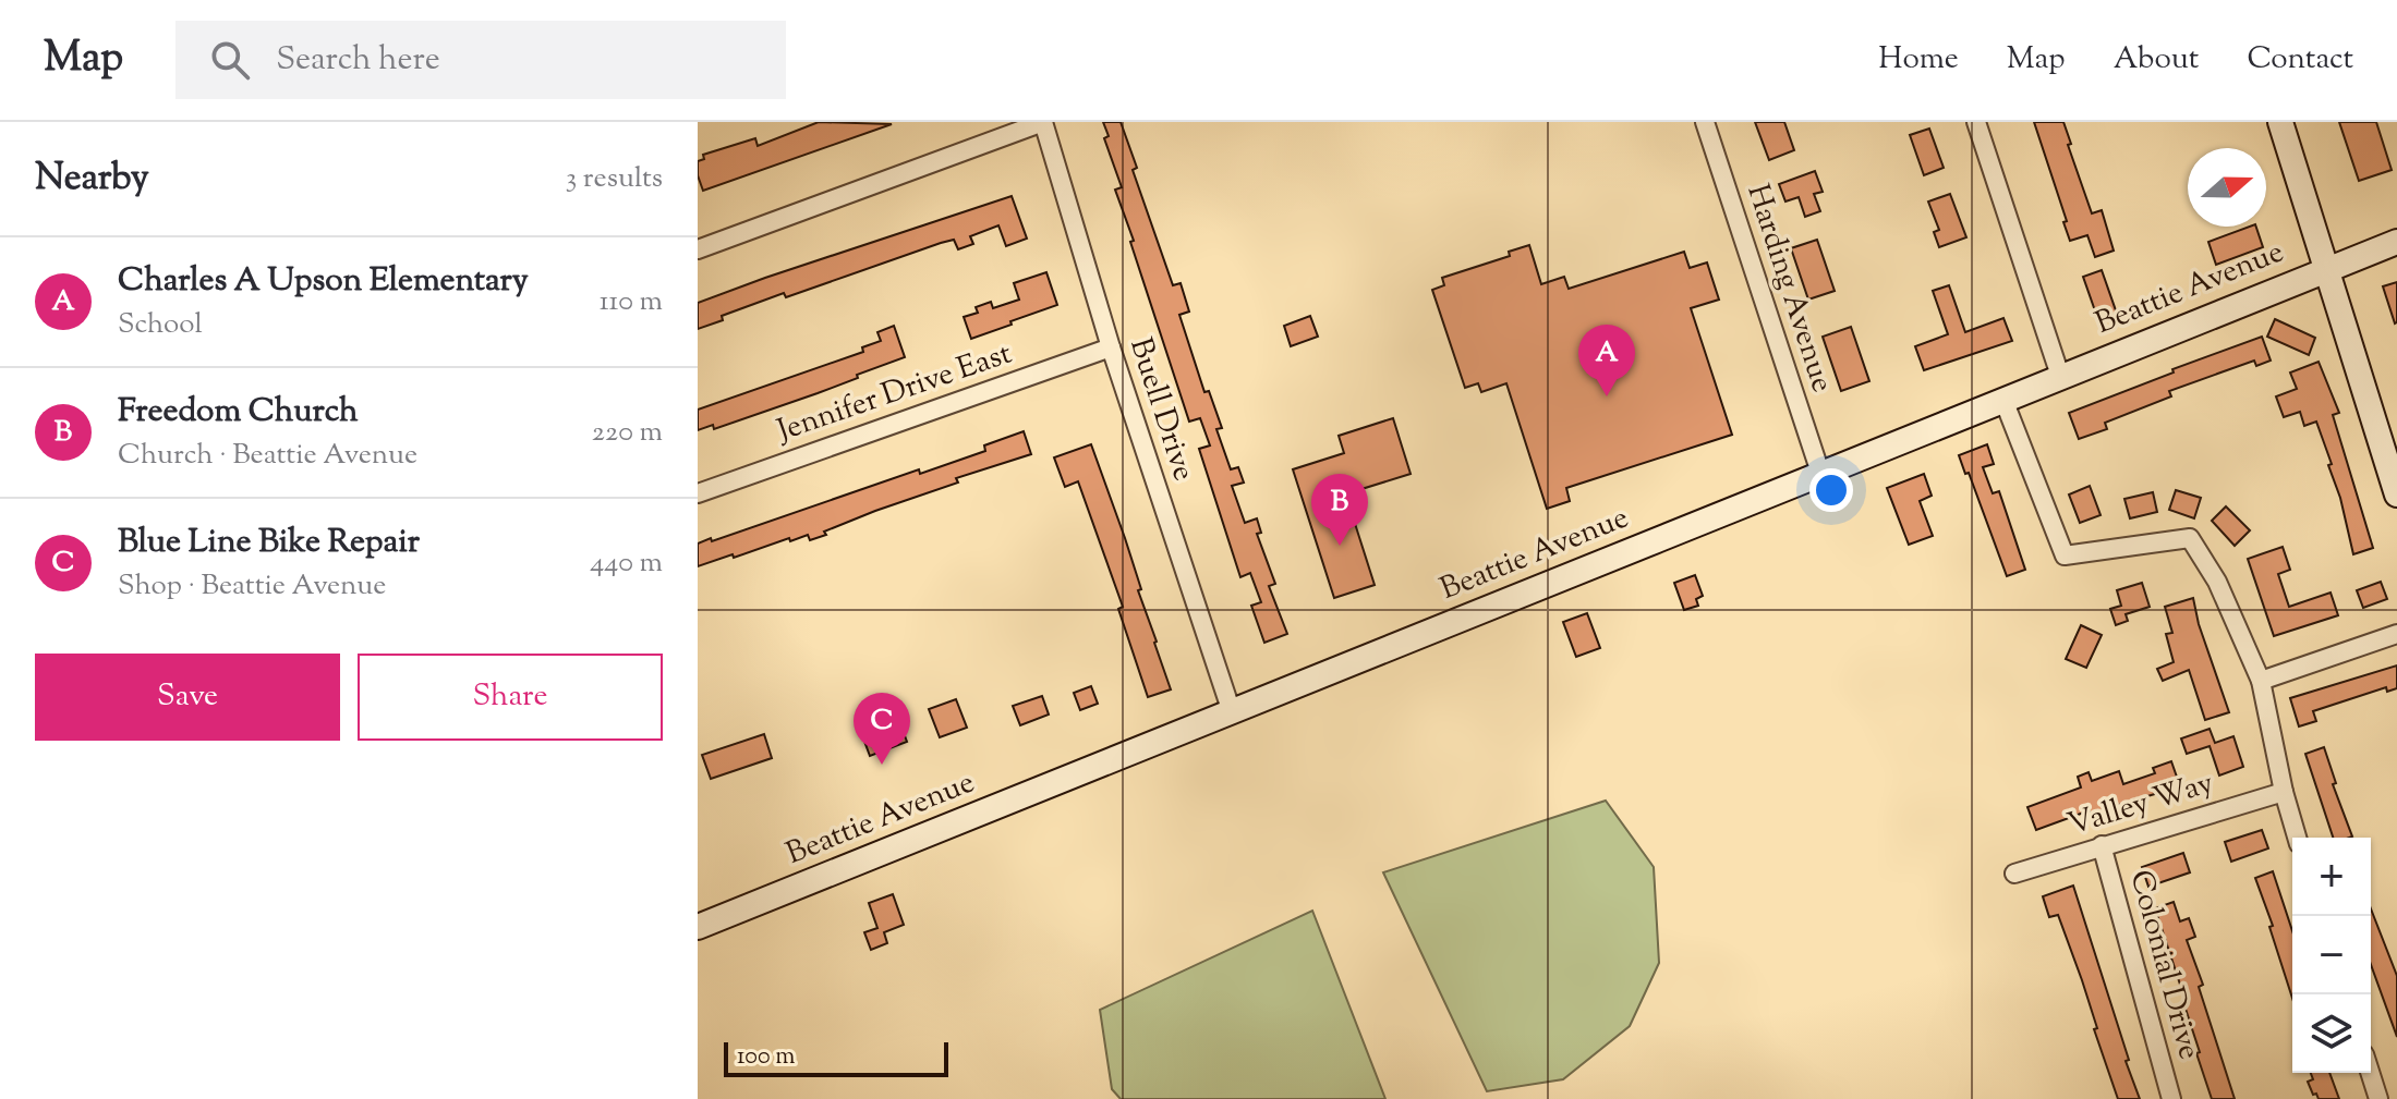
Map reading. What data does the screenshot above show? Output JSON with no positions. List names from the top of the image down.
{
  "streets": {
    "street": [
      "Harding Avenue",
      "Beattie Avenue",
      "Jennifer Drive East",
      "Buell Drive",
      "Valley Way",
      "Colonial Drive"
    ]
  },
  "crossings": [
    ["Harding Avenue", "Beattie Avenue"],
    ["Beattie Avenue", "Buell Drive"],
    ["Jennifer Drive East", "Buell Drive"],
    ["Valley Way", "Colonial Drive"]
  ],
  "scale_bar": "100 m",
  "north": "right",
  "page": {
    "header": "Map",
    "search": "Search here",
    "nav": [
      "Home",
      "Map",
      "About",
      "Contact"
    ],
    "heading": ["Nearby", "3 results"],
    "list": [
      {
        "mark": "A",
        "name": "Charles A Upson Elementary",
        "note": "School",
        "value": "110 m"
      },
      {
        "mark": "B",
        "name": "Freedom Church",
        "note": "Church · Beattie Avenue",
        "value": "220 m"
      },
      {
        "mark": "C",
        "name": "Blue Line Bike Repair",
        "note": "Shop · Beattie Avenue",
        "value": "440 m"
      }
    ],
    "pins": ["A", "B", "C"],
    "buttons": ["Save", "Share"],
    "map_buttons": ["+", "−"],
    "scale": "100 m"
  }
}
